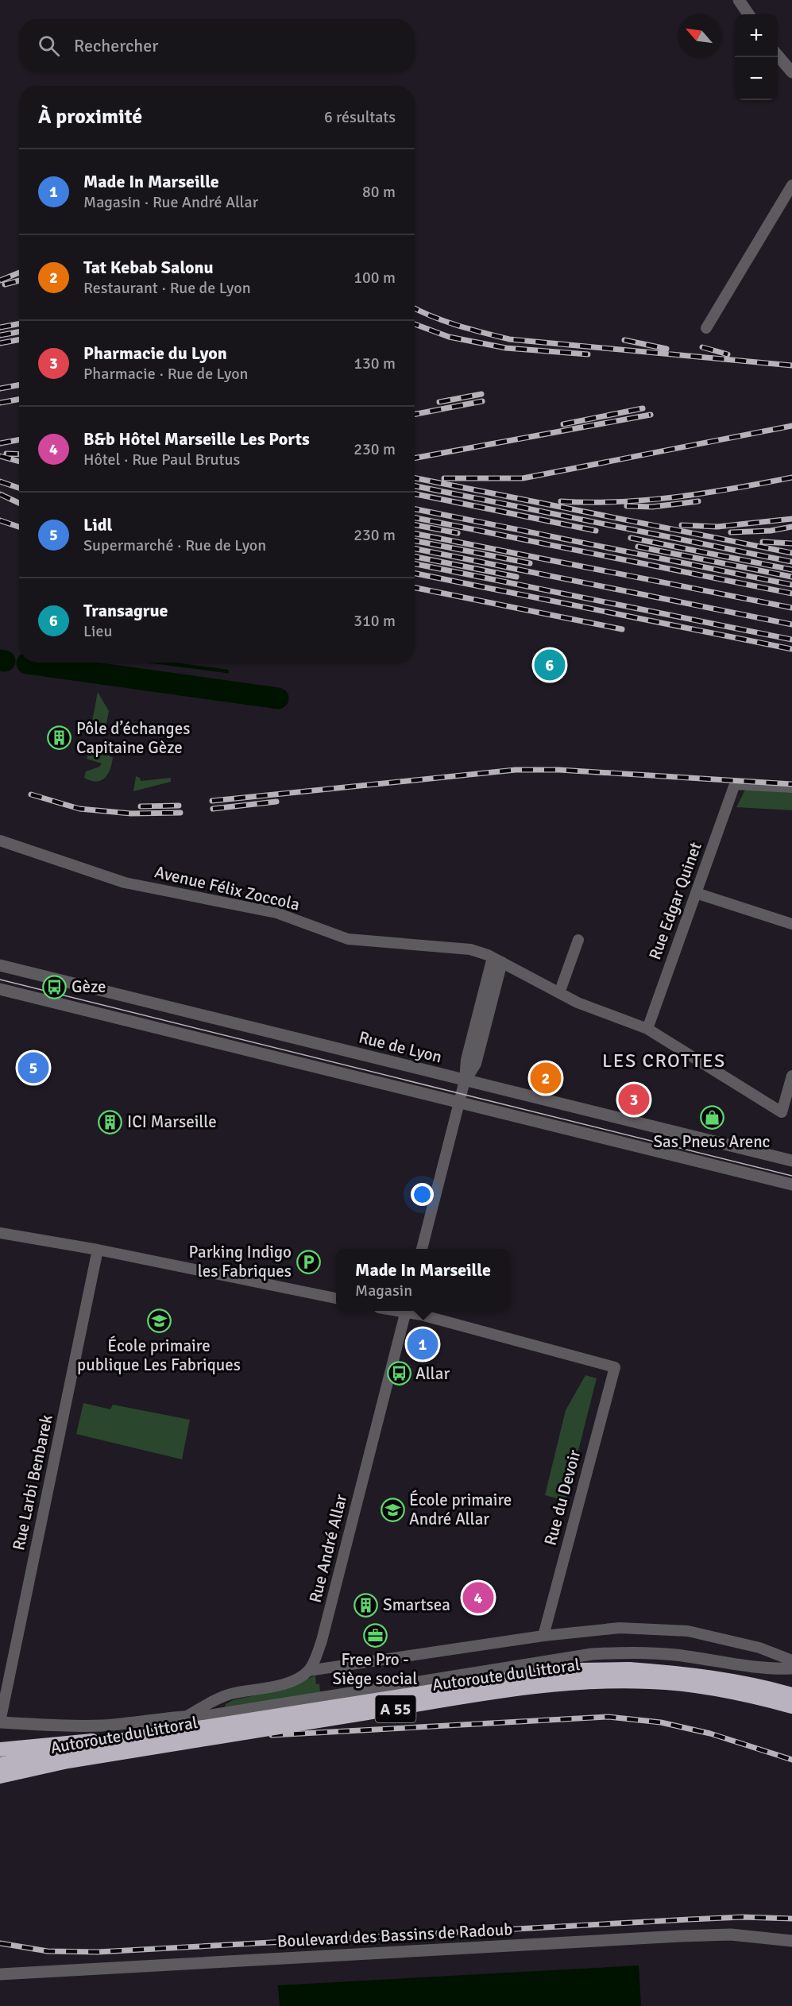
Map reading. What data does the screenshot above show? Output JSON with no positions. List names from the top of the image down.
{
  "streets": {
    "highway": ["Autoroute du Littoral", "A 55"],
    "street": [
      "Avenue Félix Zoccola",
      "Rue Edgar Quinet",
      "Rue de Lyon",
      "Rue Larbi Benbarek",
      "Rue du Devoir",
      "Rue André Allar",
      "Boulevard des Bassins de Radoub"
    ]
  },
  "crossings": [
    ["Avenue Félix Zoccola", "Rue Edgar Quinet"]
  ],
  "districts": ["LES CROTTES"],
  "places": {
    "building": ["Pôle d’échanges Capitaine Gèze", "ICI Marseille", "Smartsea"],
    "bus stop": ["Gèze", "Allar"],
    "shop": ["Sas Pneus Arenc"],
    "parking": ["Parking Indigo les Fabriques"],
    "school or university": ["École primaire publique Les Fabriques", "École primaire André Allar"],
    "office": ["Free Pro - Siège social"]
  },
  "north": "top left",
  "page": {
    "map_buttons": ["+", "−"],
    "search": "Rechercher",
    "heading": ["À proximité", "6 résultats"],
    "list": [
      {
        "mark": "1",
        "name": "Made In Marseille",
        "note": "Magasin · Rue André Allar",
        "value": "80 m"
      },
      {
        "mark": "2",
        "name": "Tat Kebab Salonu",
        "note": "Restaurant · Rue de Lyon",
        "value": "100 m"
      },
      {
        "mark": "3",
        "name": "Pharmacie du Lyon",
        "note": "Pharmacie · Rue de Lyon",
        "value": "130 m"
      },
      {
        "mark": "4",
        "name": "B&b Hôtel Marseille Les Ports",
        "note": "Hôtel · Rue Paul Brutus",
        "value": "230 m"
      },
      {
        "mark": "5",
        "name": "Lidl",
        "note": "Supermarché · Rue de Lyon",
        "value": "230 m"
      },
      {
        "mark": "6",
        "name": "Transagrue",
        "note": "Lieu",
        "value": "310 m"
      }
    ],
    "pins": [
      "6",
      "5",
      "2",
      "3",
      "1",
      "4"
    ],
    "popup": ["Made In Marseille", "Magasin"]
  }
}
